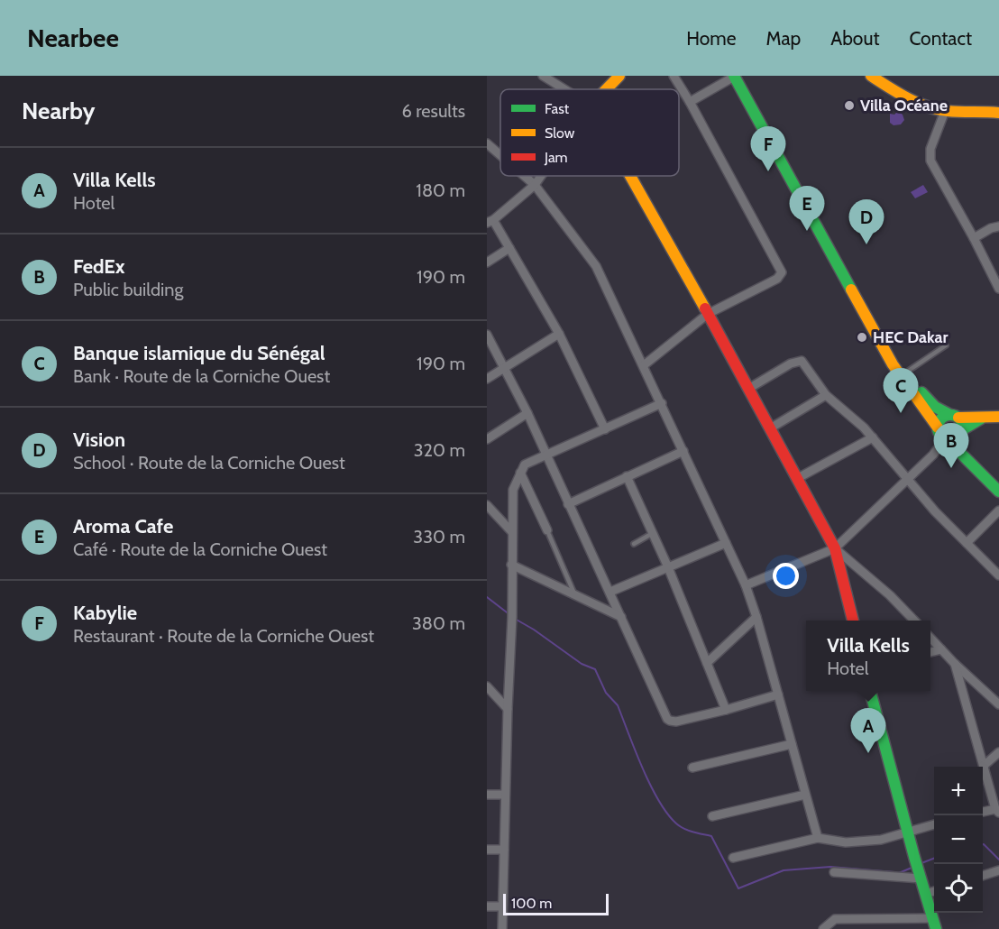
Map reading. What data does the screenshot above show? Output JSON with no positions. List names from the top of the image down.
{
  "places": ["Villa Océane", "HEC Dakar"],
  "legend": ["Fast", "Slow", "Jam"],
  "scale_bar": "100 m",
  "page": {
    "header": "Nearbee",
    "nav": [
      "Home",
      "Map",
      "About",
      "Contact"
    ],
    "heading": ["Nearby", "6 results"],
    "pins": [
      "F",
      "E",
      "D",
      "C",
      "B",
      "A"
    ],
    "list": [
      {
        "mark": "A",
        "name": "Villa Kells",
        "note": "Hotel",
        "value": "180 m"
      },
      {
        "mark": "B",
        "name": "FedEx",
        "note": "Public building",
        "value": "190 m"
      },
      {
        "mark": "C",
        "name": "Banque islamique du Sénégal",
        "note": "Bank · Route de la Corniche Ouest",
        "value": "190 m"
      },
      {
        "mark": "D",
        "name": "Vision",
        "note": "School · Route de la Corniche Ouest",
        "value": "320 m"
      },
      {
        "mark": "E",
        "name": "Aroma Cafe",
        "note": "Café · Route de la Corniche Ouest",
        "value": "330 m"
      },
      {
        "mark": "F",
        "name": "Kabylie",
        "note": "Restaurant · Route de la Corniche Ouest",
        "value": "380 m"
      }
    ],
    "popup": ["Villa Kells", "Hotel"],
    "map_buttons": ["+", "−"],
    "scale": "100 m"
  }
}
